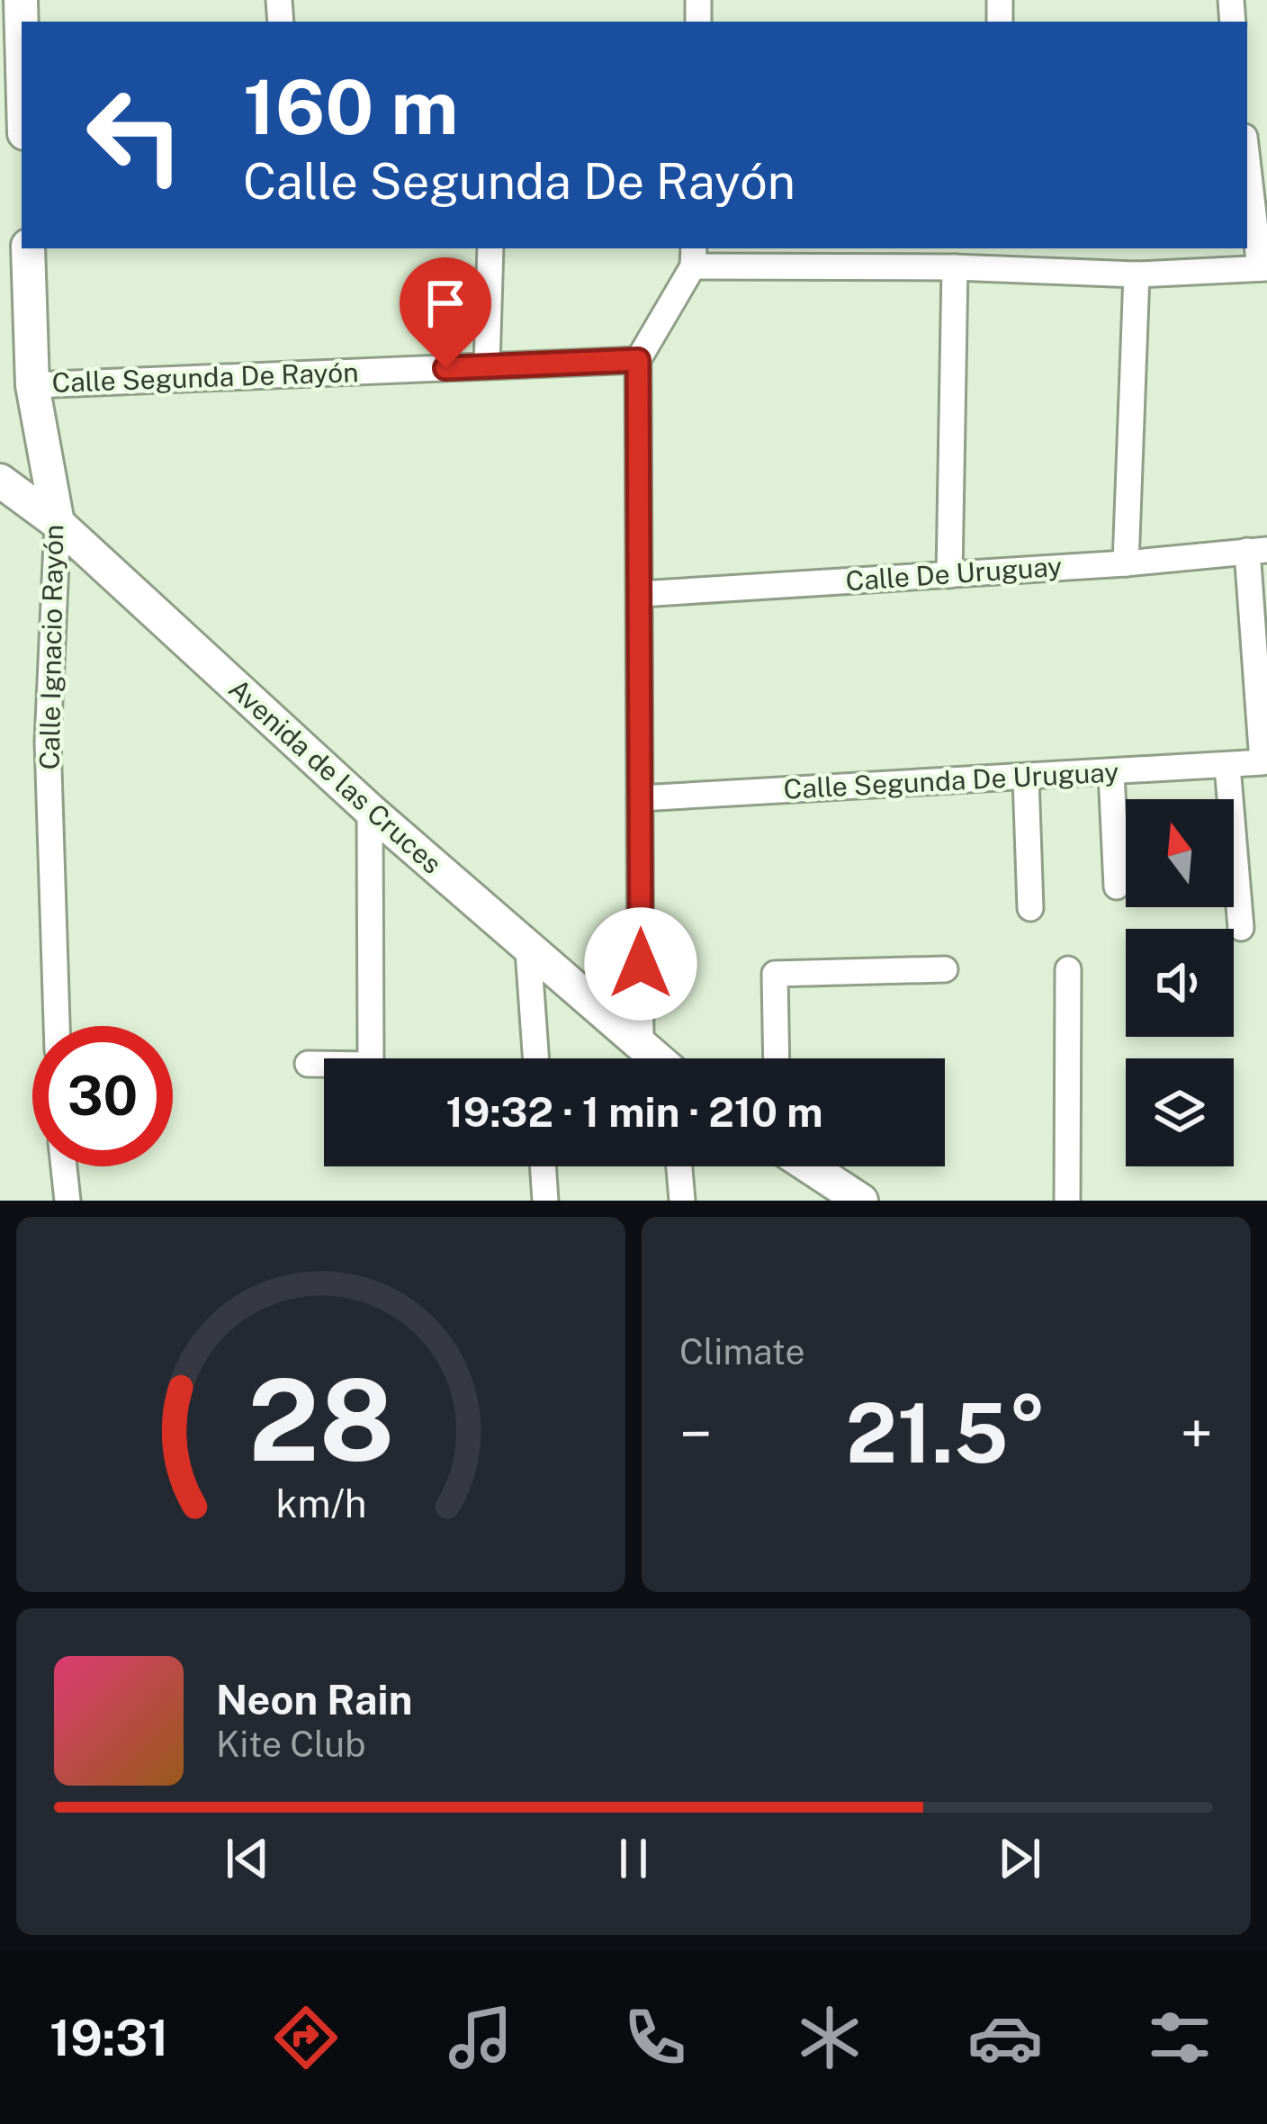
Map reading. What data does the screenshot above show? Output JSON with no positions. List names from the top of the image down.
{
  "streets": {
    "street": [
      "Calle Segunda De Rayón",
      "Calle De Uruguay",
      "Calle Ignacio Rayón",
      "Avenida de las Cruces",
      "Calle Segunda De Uruguay"
    ]
  },
  "crossings": [
    ["Calle Segunda De Rayón", "Calle Ignacio Rayón"],
    ["Calle De Uruguay", "Calle Segunda De Uruguay"],
    ["Calle Ignacio Rayón", "Avenida de las Cruces"]
  ],
  "north": "top",
  "page": {
    "turn": ["160 m", "Calle Segunda De Rayón"],
    "limit": "30",
    "trip": "19:32 · 1 min · 210 m",
    "tile": "Climate",
    "heat": ["−", "21.5°", "+"],
    "song": ["Neon Rain", "Kite Club"],
    "tabs": "19:31",
    "gauge": ["28", "km/h"]
  }
}
